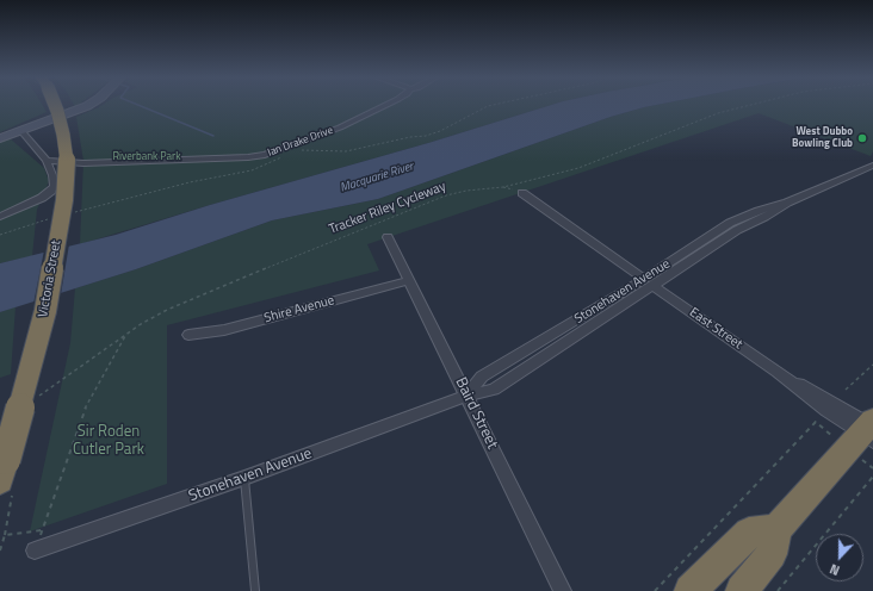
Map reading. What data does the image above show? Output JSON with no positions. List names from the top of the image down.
{
  "streets": {
    "highway": ["Victoria Street"],
    "street": [
      "Ian Drake Drive",
      "Stonehaven Avenue",
      "Shire Avenue",
      "East Street",
      "Baird Street"
    ],
    "path": ["Tracker Riley Cycleway"]
  },
  "crossings": [
    ["Stonehaven Avenue", "East Street"],
    ["Stonehaven Avenue", "Baird Street"],
    ["Shire Avenue", "Baird Street"]
  ],
  "water": ["Macquarie River"],
  "parks": ["Riverbank Park", "Sir Roden Cutler Park"],
  "places": ["West Dubbo Bowling Club"],
  "north": "bottom"
}
